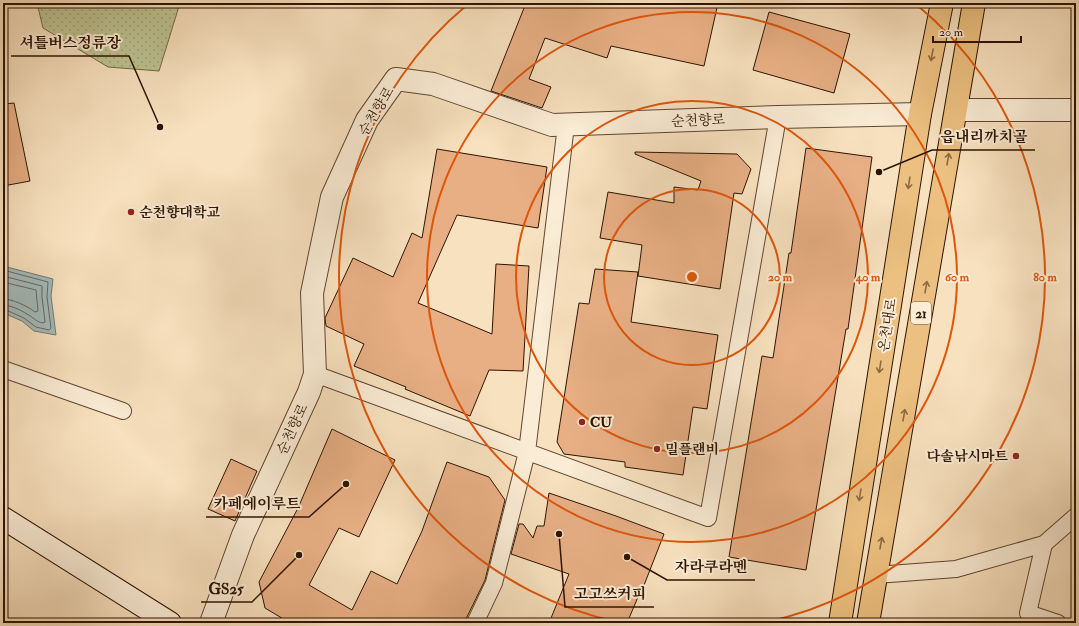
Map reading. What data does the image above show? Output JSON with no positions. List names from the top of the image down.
{
  "streets": {
    "main road": ["21", "온천대로"],
    "street": ["순천향로"]
  },
  "crossings": [
    ["순천향로", "온천대로"]
  ],
  "places": [
    "셔틀버스정류장",
    "읍내리까치골",
    "순천향대학교",
    "CU",
    "밀플랜비",
    "다솔낚시마트",
    "카페에이루트",
    "고고쓰커피",
    "GS25",
    "자라쿠라멘"
  ],
  "scale_bar": "20 m",
  "rings": [
    "20 m",
    "40 m",
    "60 m",
    "80 m"
  ]
}
